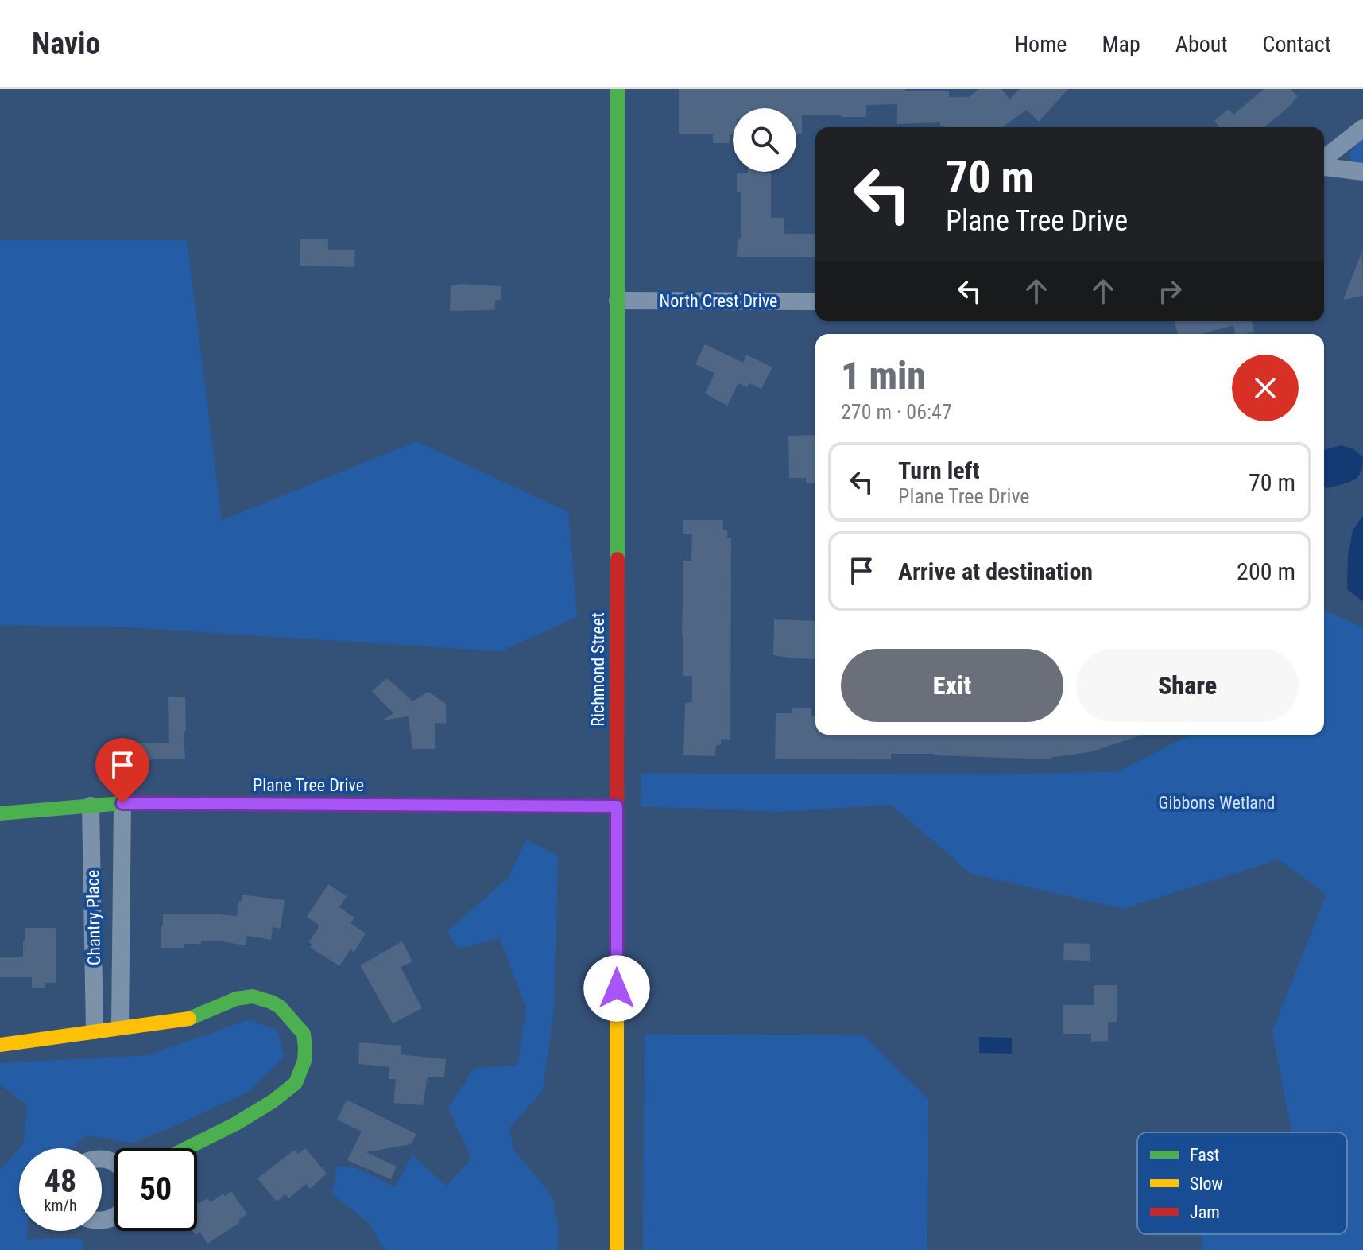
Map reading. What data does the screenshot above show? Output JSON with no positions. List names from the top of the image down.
{
  "streets": {
    "main road": ["Richmond Street", "Plane Tree Drive"],
    "street": ["North Crest Drive", "Chantry Place"]
  },
  "crossings": [
    ["North Crest Drive", "Richmond Street"],
    ["Richmond Street", "Plane Tree Drive"],
    ["Plane Tree Drive", "Chantry Place"]
  ],
  "parks": ["Gibbons Wetland"],
  "legend": ["Fast", "Slow", "Jam"],
  "page": {
    "header": "Navio",
    "nav": [
      "Home",
      "Map",
      "About",
      "Contact"
    ],
    "turn": ["70 m", "Plane Tree Drive"],
    "heading": ["1 min", "270 m · 06:47"],
    "list": [
      {
        "name": "Turn left",
        "note": "Plane Tree Drive",
        "value": "70 m"
      },
      {
        "name": "Arrive at destination",
        "value": "200 m"
      }
    ],
    "buttons": ["Exit", "Share"],
    "speed": "48 km/h",
    "limit": "50"
  }
}
